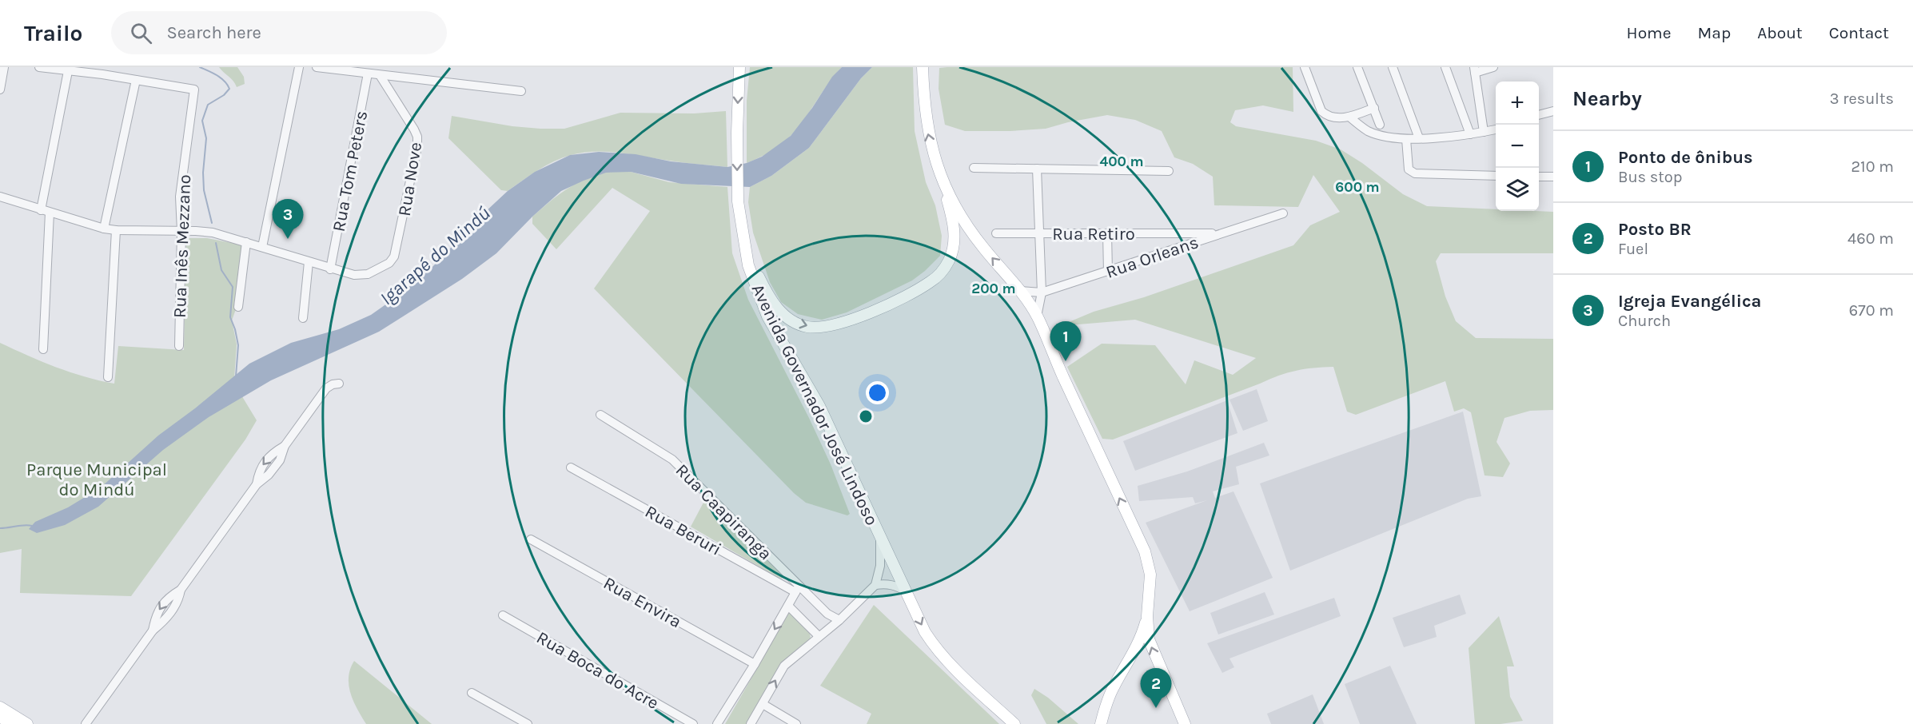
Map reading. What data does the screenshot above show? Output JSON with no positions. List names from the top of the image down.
{
  "streets": {
    "main road": ["Avenida Governador José Lindoso"],
    "street": [
      "Rua Tom Peters",
      "Rua Nove",
      "Rua Retiro",
      "Rua Inês Mezzano",
      "Rua Orleans",
      "Rua Caapiranga",
      "Rua Beruri",
      "Rua Envira",
      "Rua Boca do Acre"
    ]
  },
  "crossings": [
    ["Rua Tom Peters", "Rua Nove"],
    ["Rua Retiro", "Rua Orleans"],
    ["Rua Caapiranga", "Rua Beruri"]
  ],
  "one_way": ["Avenida Governador José Lindoso"],
  "water": ["Igarapé do Mindú"],
  "parks": ["Parque Municipal do Mindú"],
  "page": {
    "header": "Trailo",
    "search": "Search here",
    "nav": [
      "Home",
      "Map",
      "About",
      "Contact"
    ],
    "heading": ["Nearby", "3 results"],
    "map_buttons": ["+", "−"],
    "list": [
      {
        "mark": "1",
        "name": "Ponto de ônibus",
        "note": "Bus stop",
        "value": "210 m"
      },
      {
        "mark": "2",
        "name": "Posto BR",
        "note": "Fuel",
        "value": "460 m"
      },
      {
        "mark": "3",
        "name": "Igreja Evangélica",
        "note": "Church",
        "value": "670 m"
      }
    ],
    "pins": ["3", "1", "2"]
  },
  "rings": ["400 m", "600 m", "200 m"]
}
